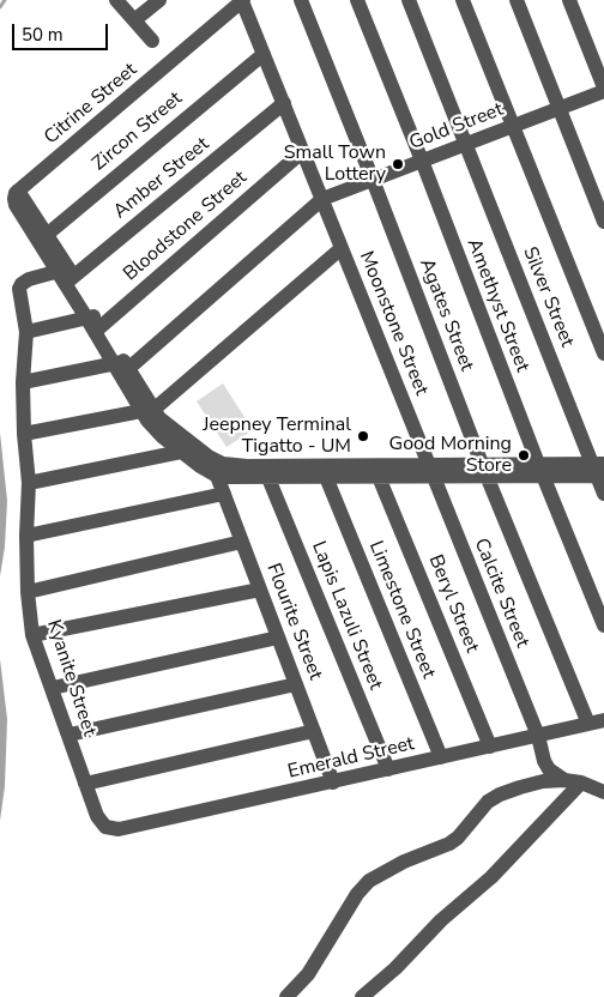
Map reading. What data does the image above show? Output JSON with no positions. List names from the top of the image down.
{
  "streets": {
    "street": [
      "Citrine Street",
      "Gold Street",
      "Zircon Street",
      "Amber Street",
      "Bloodstone Street",
      "Silver Street",
      "Amethyst Street",
      "Agates Street",
      "Moonstone Street",
      "Calcite Street",
      "Beryl Street",
      "Limestone Street",
      "Lapis Lazuli Street",
      "Flourite Street",
      "Kyanite Street",
      "Emerald Street"
    ]
  },
  "crossings": [
    ["Citrine Street", "Zircon Street"],
    ["Citrine Street", "Moonstone Street"],
    ["Gold Street", "Silver Street"],
    ["Gold Street", "Amethyst Street"],
    ["Gold Street", "Agates Street"],
    ["Gold Street", "Moonstone Street"],
    ["Zircon Street", "Moonstone Street"],
    ["Amber Street", "Moonstone Street"],
    ["Amber Street", "Kyanite Street"],
    ["Bloodstone Street", "Moonstone Street"],
    ["Agates Street", "Emerald Street"],
    ["Moonstone Street", "Calcite Street"],
    ["Calcite Street", "Emerald Street"],
    ["Beryl Street", "Emerald Street"],
    ["Limestone Street", "Emerald Street"],
    ["Lapis Lazuli Street", "Emerald Street"],
    ["Flourite Street", "Emerald Street"],
    ["Kyanite Street", "Emerald Street"]
  ],
  "places": ["Small Town Lottery", "Jeepney Terminal Tigatto - UM", "Good Morning Store"],
  "scale_bar": "50 m"
}
